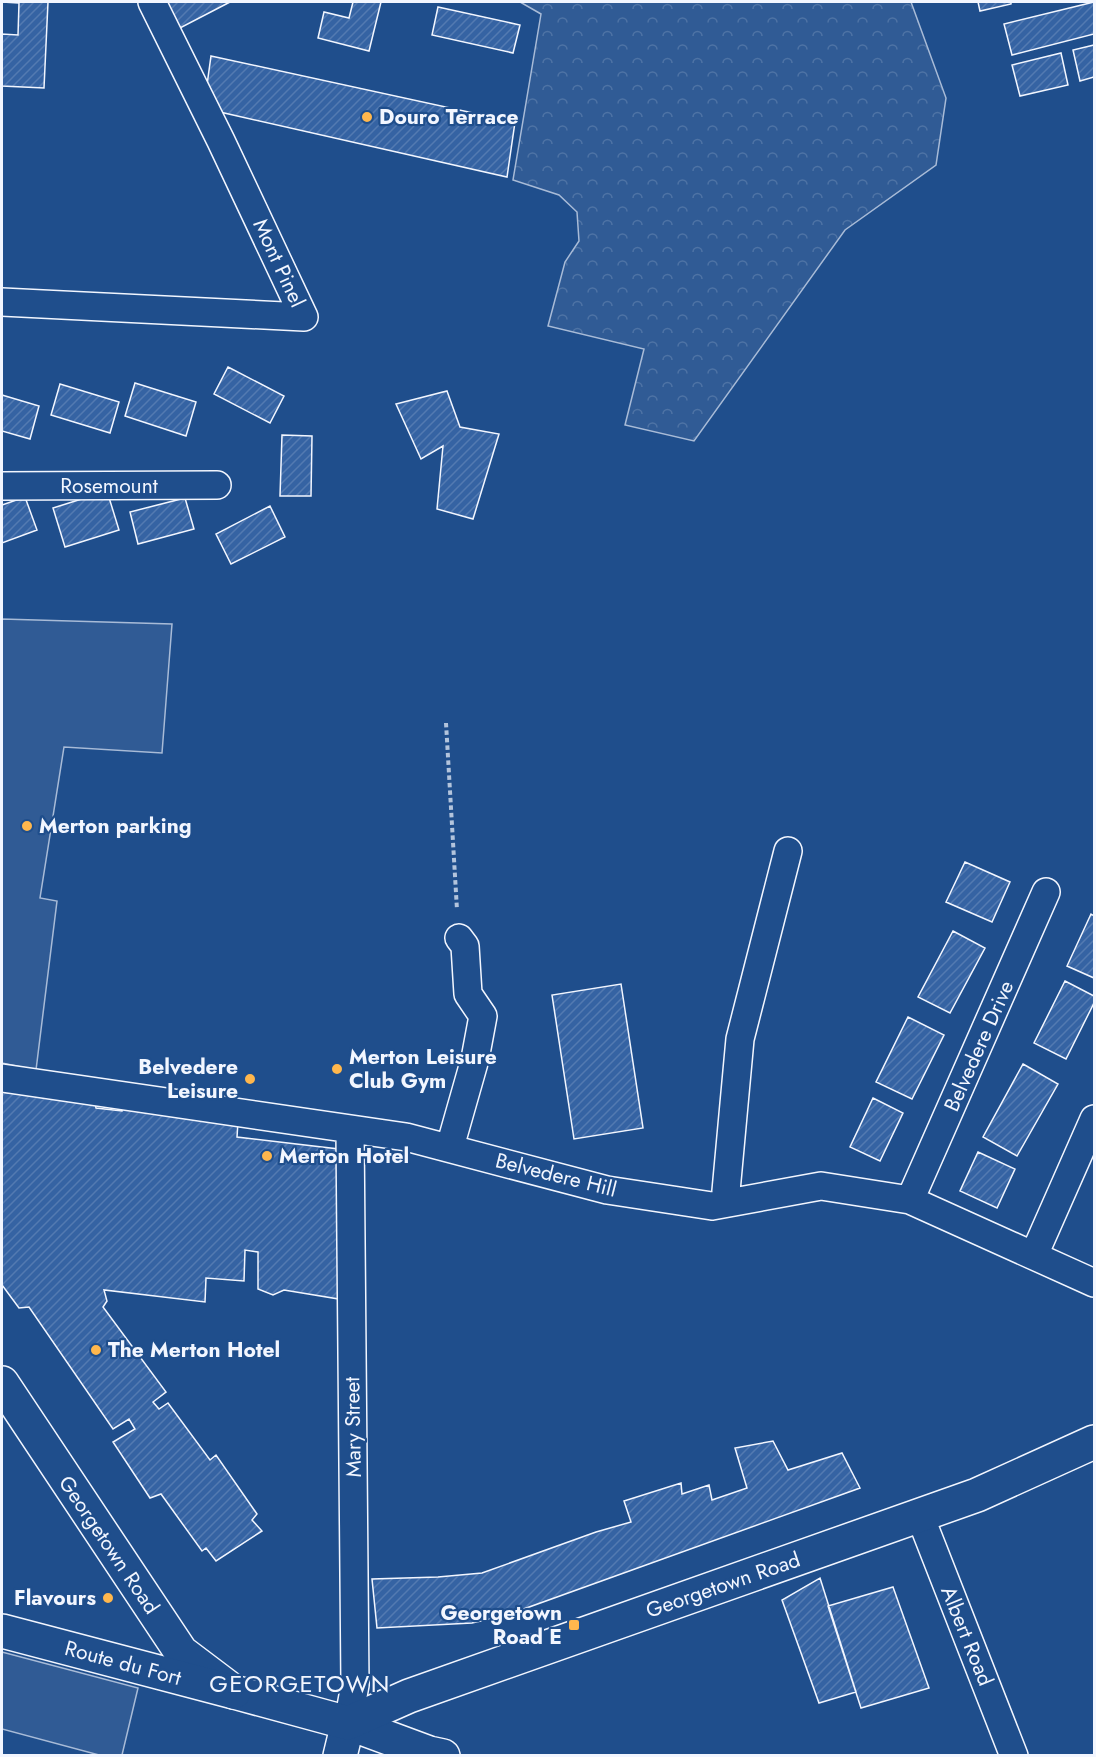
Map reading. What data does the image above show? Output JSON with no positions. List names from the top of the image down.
{
  "streets": {
    "main road": ["Georgetown Road", "Route du Fort"],
    "street": [
      "Mont Pinel",
      "Rosemount",
      "Belvedere Drive",
      "Belvedere Hill",
      "Mary Street",
      "Albert Road"
    ]
  },
  "crossings": [
    ["Belvedere Drive", "Belvedere Hill"],
    ["Belvedere Hill", "Mary Street"],
    ["Mary Street", "Georgetown Road"],
    ["Mary Street", "Route du Fort"],
    ["Georgetown Road", "Albert Road"],
    ["Georgetown Road", "Route du Fort"]
  ],
  "districts": ["GEORGETOWN"],
  "places": {
    "other": [
      "Douro Terrace",
      "Merton parking",
      "Merton Leisure Club Gym",
      "Belvedere Leisure",
      "Merton Hotel",
      "The Merton Hotel",
      "Flavours"
    ],
    "transit": ["Georgetown Road E"]
  }
}
